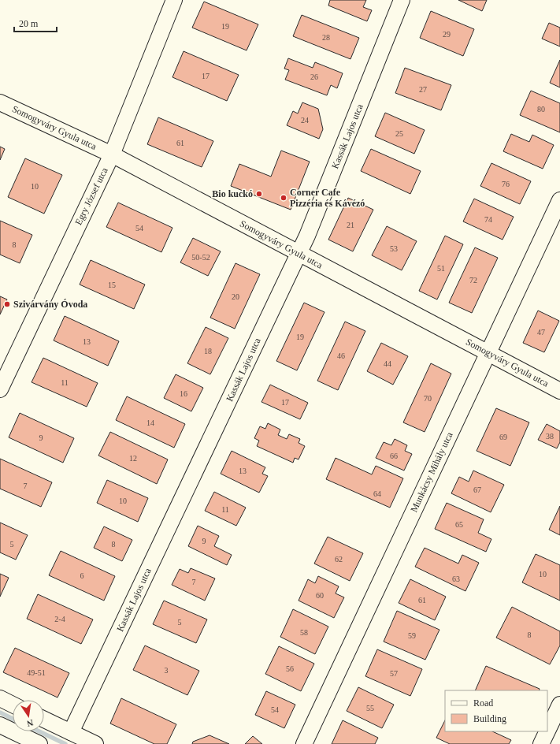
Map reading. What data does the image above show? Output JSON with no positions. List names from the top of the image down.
{
  "streets": {
    "street": [
      "Somogyváry Gyula utca",
      "Kassák Lajos utca",
      "Egry József utca",
      "Munkácsy Mihály utca"
    ]
  },
  "crossings": [
    ["Somogyváry Gyula utca", "Kassák Lajos utca"],
    ["Somogyváry Gyula utca", "Egry József utca"],
    ["Somogyváry Gyula utca", "Munkácsy Mihály utca"]
  ],
  "places": ["Bio kuckó", "Corner Cafe Pizzéria és Kávézó", "Szivárvány Óvoda"],
  "house_numbers": [
    "19",
    "29",
    "28",
    "17",
    "26",
    "27",
    "80",
    "24",
    "25",
    "61",
    "76",
    "10",
    "74",
    "21",
    "54",
    "8",
    "53",
    "50-52",
    "51",
    "72",
    "15",
    "20",
    "47",
    "19",
    "13",
    "18",
    "46",
    "44",
    "11",
    "16",
    "70",
    "17",
    "14",
    "38",
    "69",
    "9",
    "66",
    "12",
    "13",
    "7",
    "67",
    "64",
    "10",
    "11",
    "65",
    "9",
    "5",
    "8",
    "62",
    "10",
    "6",
    "63",
    "7",
    "60",
    "61",
    "2-4",
    "5",
    "58",
    "8",
    "59",
    "56",
    "3",
    "49-51",
    "57",
    "55",
    "54"
  ],
  "legend": ["Road", "Building"],
  "scale_bar": "20 m",
  "north": "bottom"
}
